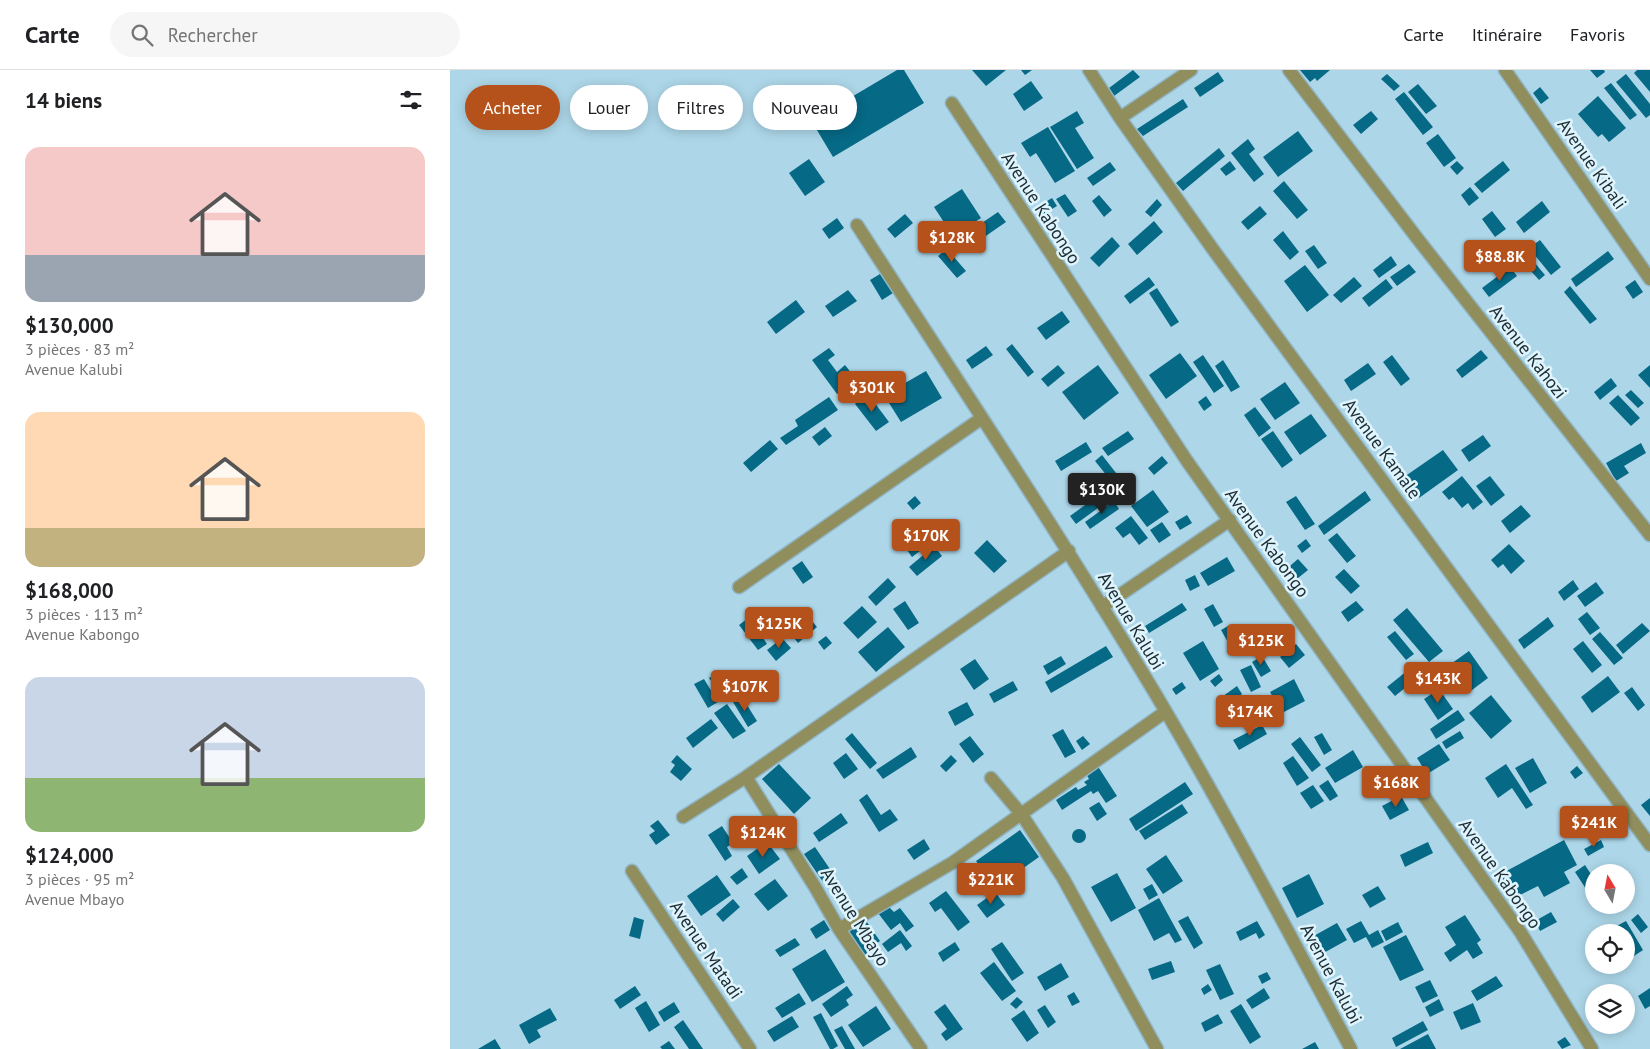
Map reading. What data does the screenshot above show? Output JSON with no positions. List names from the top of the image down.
{
  "streets": {
    "street": [
      "Avenue Kibali",
      "Avenue Kabongo",
      "Avenue Kahozi",
      "Avenue Kamale",
      "Avenue Kalubi",
      "Avenue Mbayo",
      "Avenue Matadi"
    ]
  },
  "north": "top",
  "page": {
    "header": "Carte",
    "search": "Rechercher",
    "nav": ["Carte", "Itinéraire", "Favoris"],
    "heading": "14 biens",
    "chip": [
      "Acheter",
      "Louer",
      "Filtres",
      "Nouveau"
    ],
    "list": [
      {
        "name": "$130,000",
        "note": "3 pièces · 83 m² · Avenue Kalubi"
      },
      {
        "name": "$168,000",
        "note": "3 pièces · 113 m² · Avenue Kabongo"
      },
      {
        "name": "$124,000",
        "note": "3 pièces · 95 m² · Avenue Mbayo"
      }
    ],
    "price": [
      "$128K",
      "$88.8K",
      "$301K",
      "$130K",
      "$170K",
      "$125K",
      "$125K",
      "$143K",
      "$107K",
      "$174K",
      "$168K",
      "$241K",
      "$124K",
      "$221K"
    ]
  }
}
